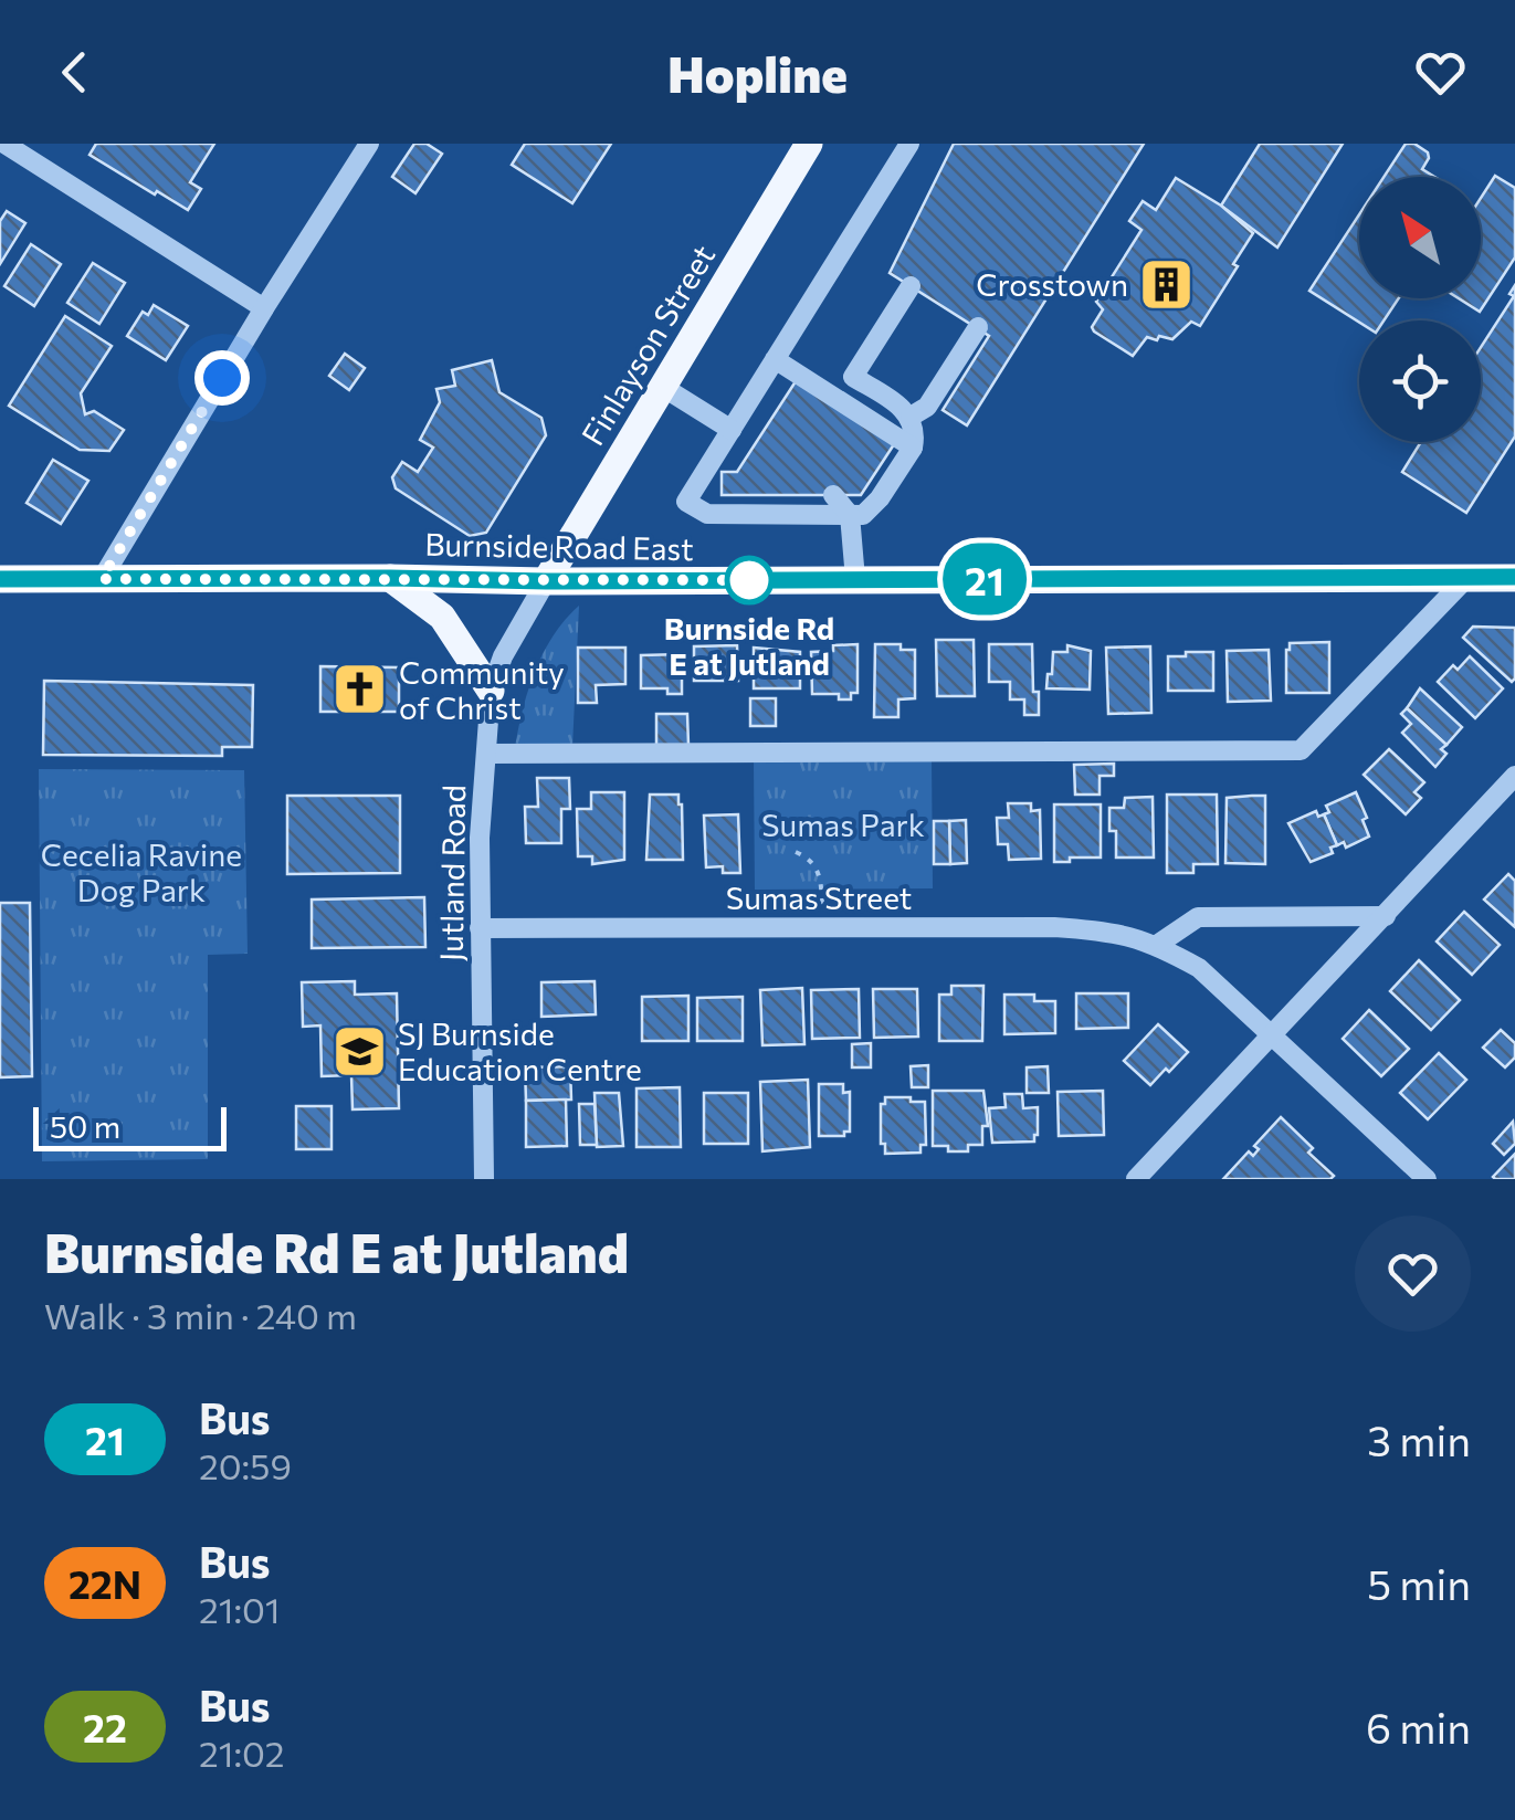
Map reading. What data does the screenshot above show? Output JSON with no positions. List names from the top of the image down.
{
  "streets": {
    "main road": ["Finlayson Street", "Burnside Road East"],
    "street": ["Jutland Road", "Sumas Street"]
  },
  "crossings": [
    ["Finlayson Street", "Burnside Road East"],
    ["Finlayson Street", "Jutland Road"],
    ["Burnside Road East", "Jutland Road"],
    ["Jutland Road", "Sumas Street"]
  ],
  "parks": ["Sumas Park", "Cecelia Ravine Dog Park"],
  "places": {
    "building": ["Crosstown"],
    "other": ["Burnside Rd E at Jutland"],
    "church": ["Community of Christ"],
    "school or university": ["SJ Burnside Education Centre"]
  },
  "lines": ["bus line 21"],
  "scale_bar": "50 m",
  "north": "top left",
  "page": {
    "header": "Hopline",
    "on_map": "21",
    "scale": "50 m",
    "heading": ["Burnside Rd E at Jutland", "Walk · 3 min · 240 m"],
    "list": [
      {
        "mark": "21",
        "name": "Bus",
        "note": "20:59",
        "value": "3 min"
      },
      {
        "mark": "22N",
        "name": "Bus",
        "note": "21:01",
        "value": "5 min"
      },
      {
        "mark": "22",
        "name": "Bus",
        "note": "21:02",
        "value": "6 min"
      }
    ]
  }
}
